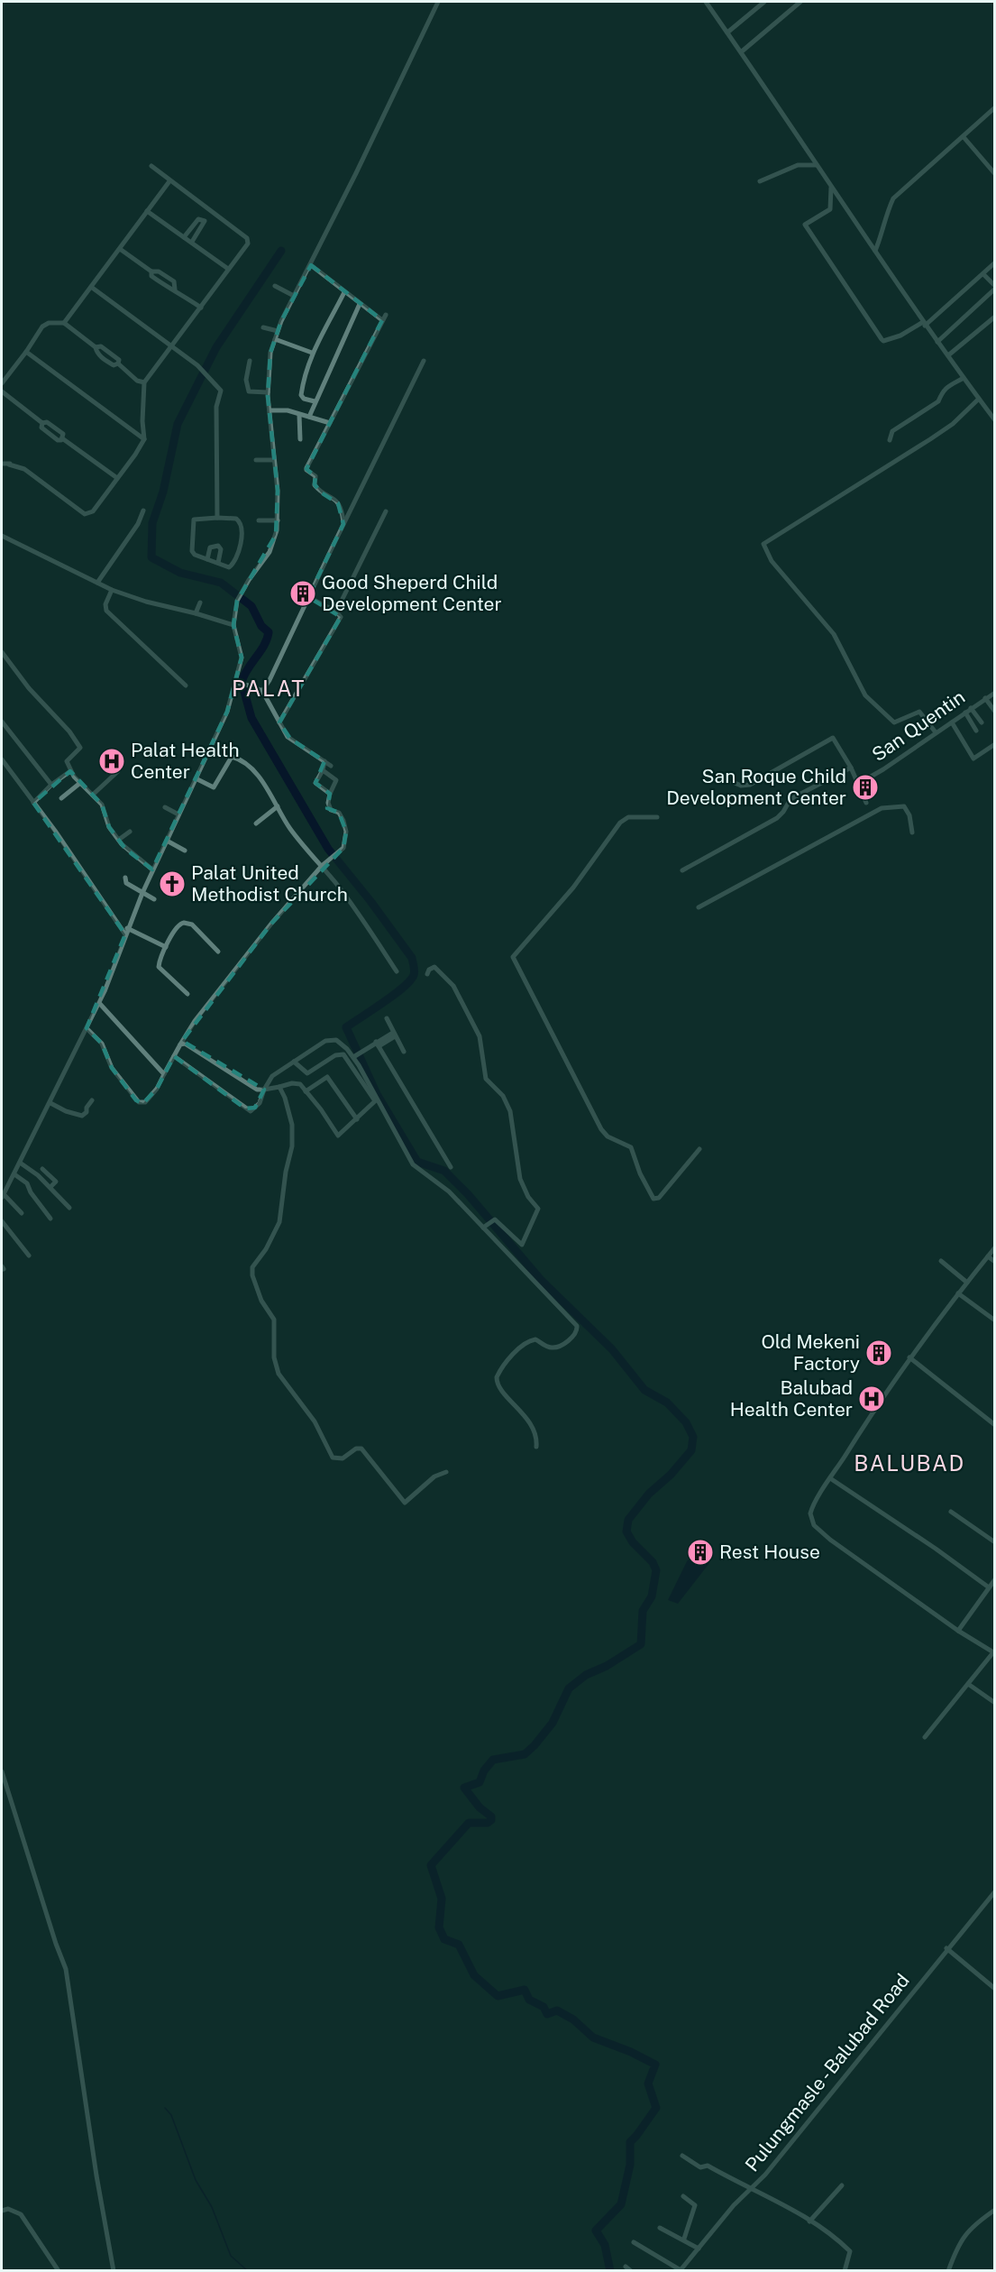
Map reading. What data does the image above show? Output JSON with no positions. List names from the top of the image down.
{
  "streets": {
    "street": ["San Quentin", "Pulungmasle - Balubad Road"]
  },
  "districts": ["PALAT", "BALUBAD"],
  "places": {
    "building": [
      "Good Sheperd Child Development Center",
      "San Roque Child Development Center",
      "Old Mekeni Factory",
      "Rest House"
    ],
    "hospital": ["Palat Health Center", "Balubad Health Center"],
    "church": ["Palat United Methodist Church"]
  }
}
